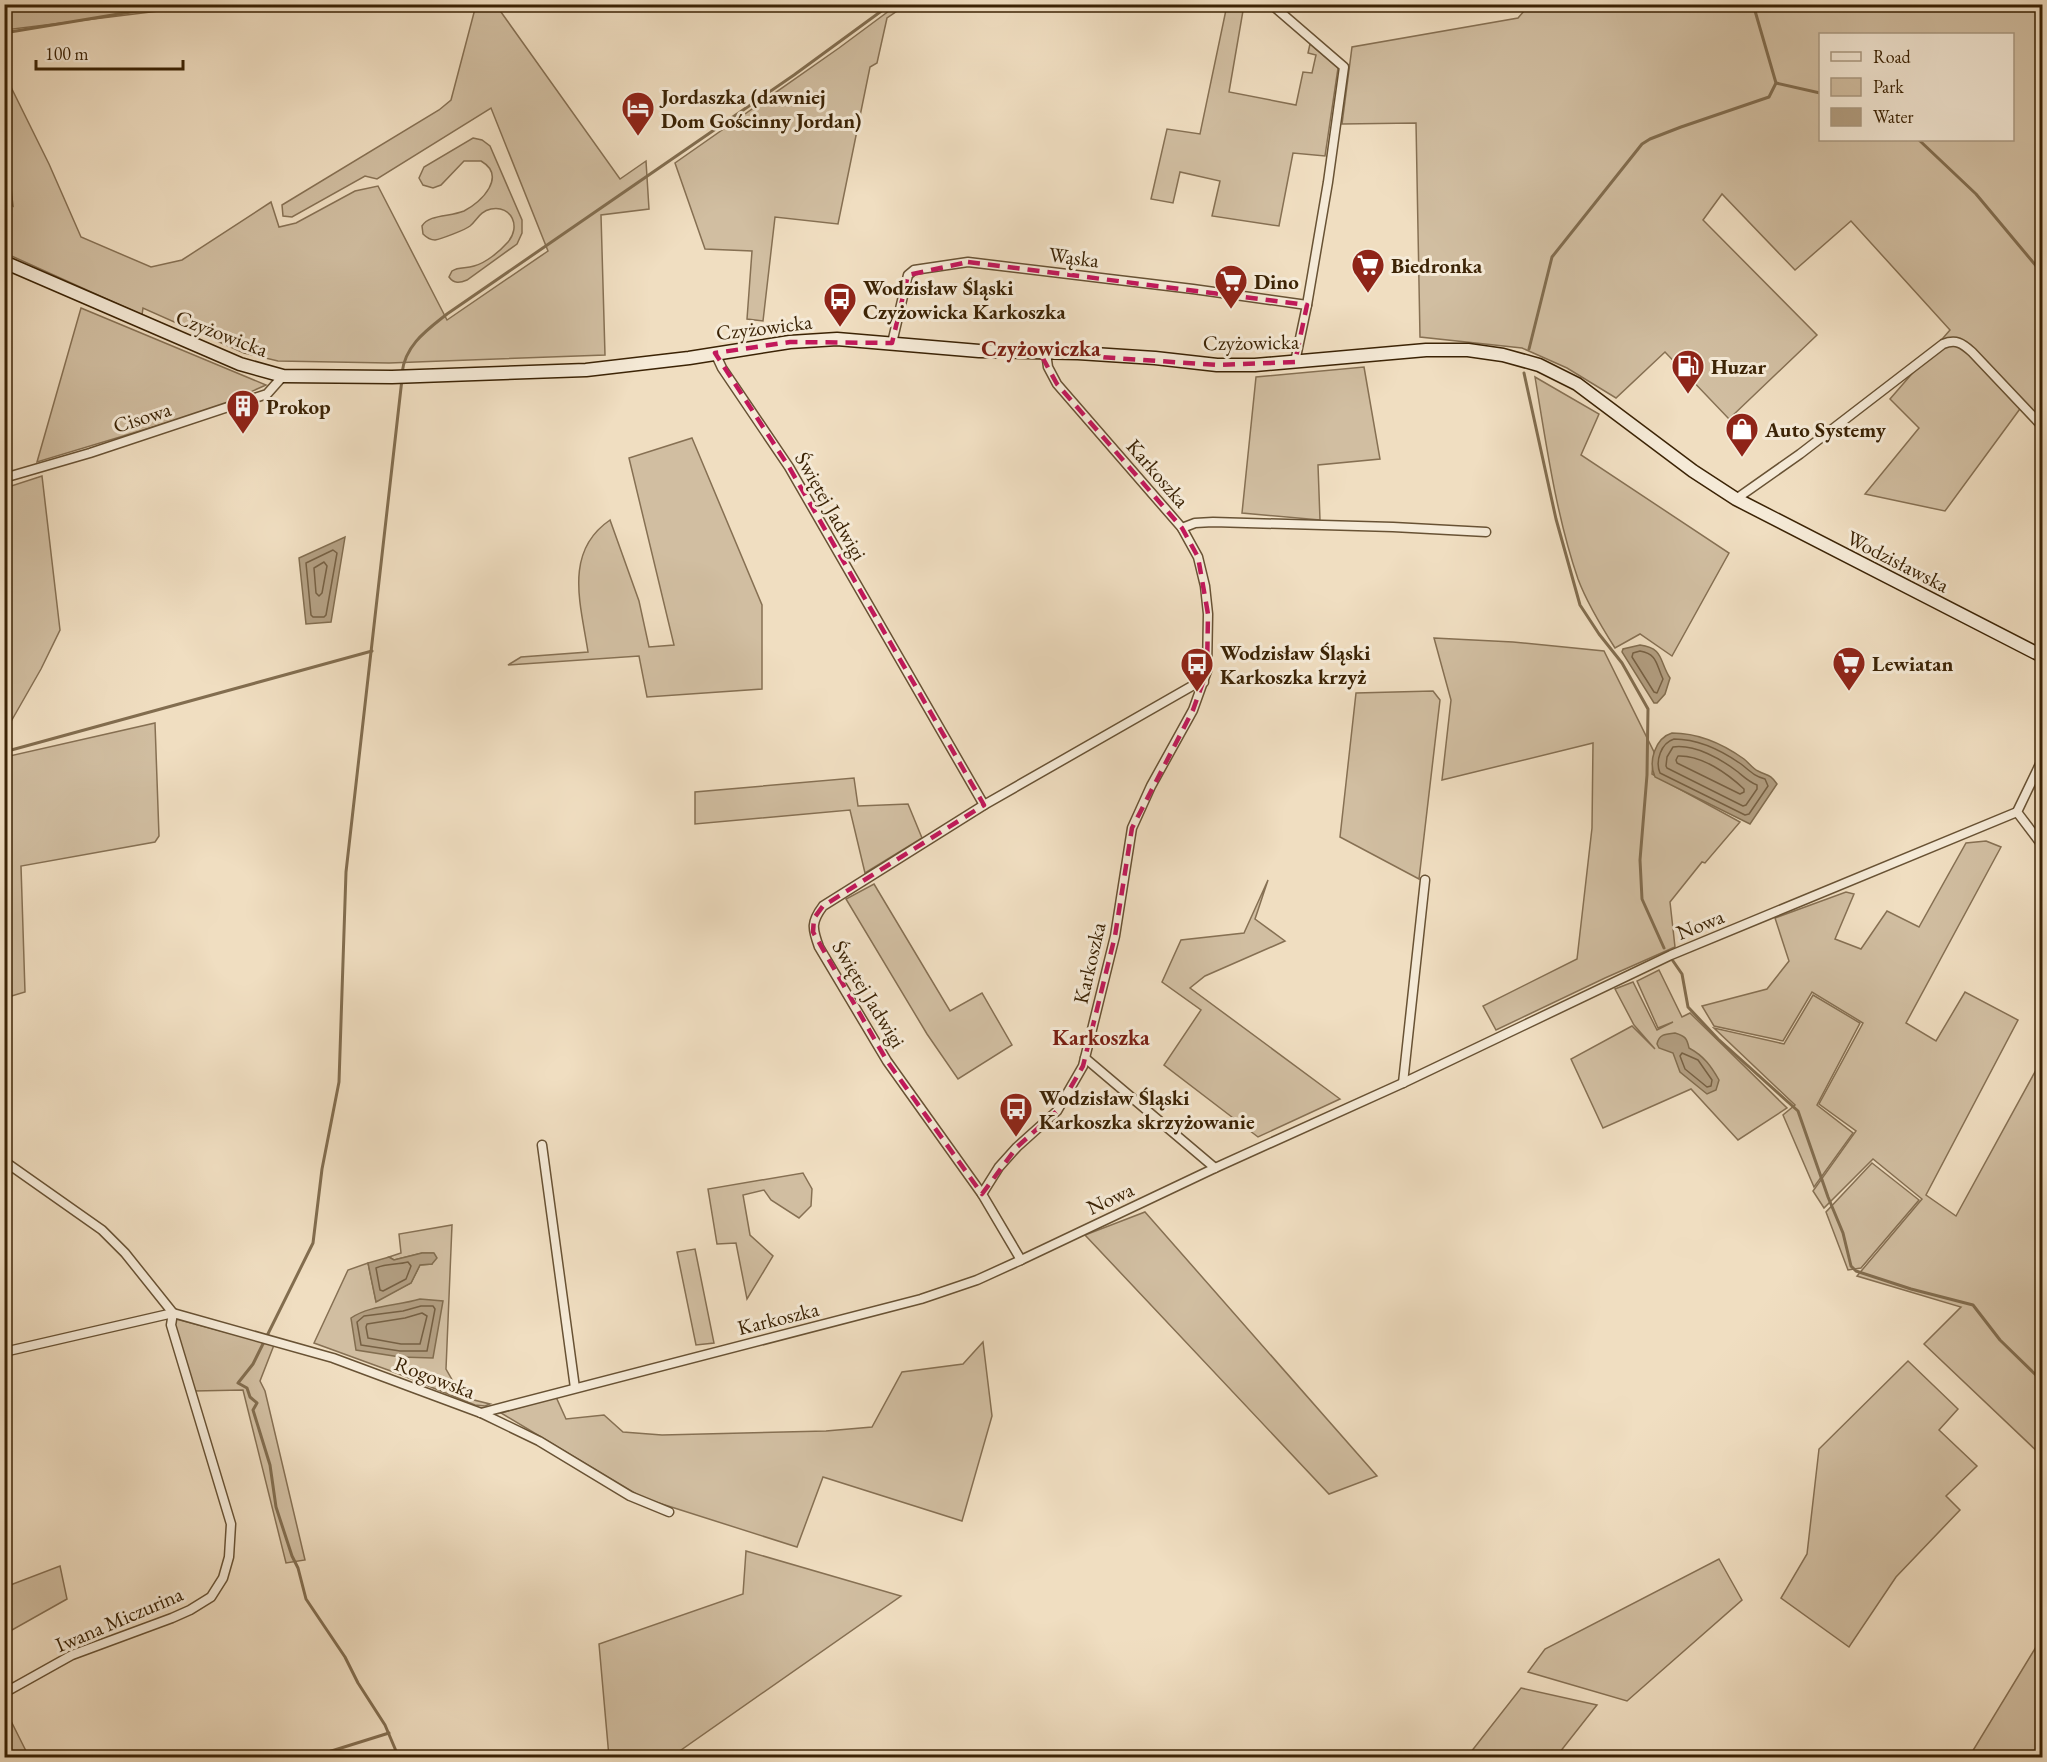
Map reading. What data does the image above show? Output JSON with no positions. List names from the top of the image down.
{
  "streets": {
    "street": [
      "Wąska",
      "Czyżowicka",
      "Cisowa",
      "Karkoszka",
      "Świętej Jadwigi",
      "Wodzisławska",
      "Nowa",
      "Rogowska",
      "Iwana Miczurina"
    ]
  },
  "crossings": [
    ["Wąska", "Czyżowicka"],
    ["Czyżowicka", "Cisowa"],
    ["Czyżowicka", "Karkoszka"],
    ["Czyżowicka", "Świętej Jadwigi"],
    ["Czyżowicka", "Wodzisławska"],
    ["Karkoszka", "Świętej Jadwigi"],
    ["Karkoszka", "Nowa"],
    ["Karkoszka", "Rogowska"],
    ["Rogowska", "Iwana Miczurina"]
  ],
  "districts": ["Czyżowiczka", "Karkoszka"],
  "places": {
    "hotel": ["Jordaszka (dawniej Dom Gościnny Jordan)"],
    "supermarket": ["Biedronka", "Dino", "Lewiatan"],
    "bus stop": ["Wodzisław Śląski Czyżowicka Karkoszka", "Wodzisław Śląski Karkoszka krzyż", "Wodzisław Śląski Karkoszka skrzyżowanie"],
    "fuel station": ["Huzar"],
    "building": ["Prokop"],
    "shop": ["Auto Systemy"]
  },
  "legend": ["Road", "Park", "Water"],
  "scale_bar": "100 m"
}
